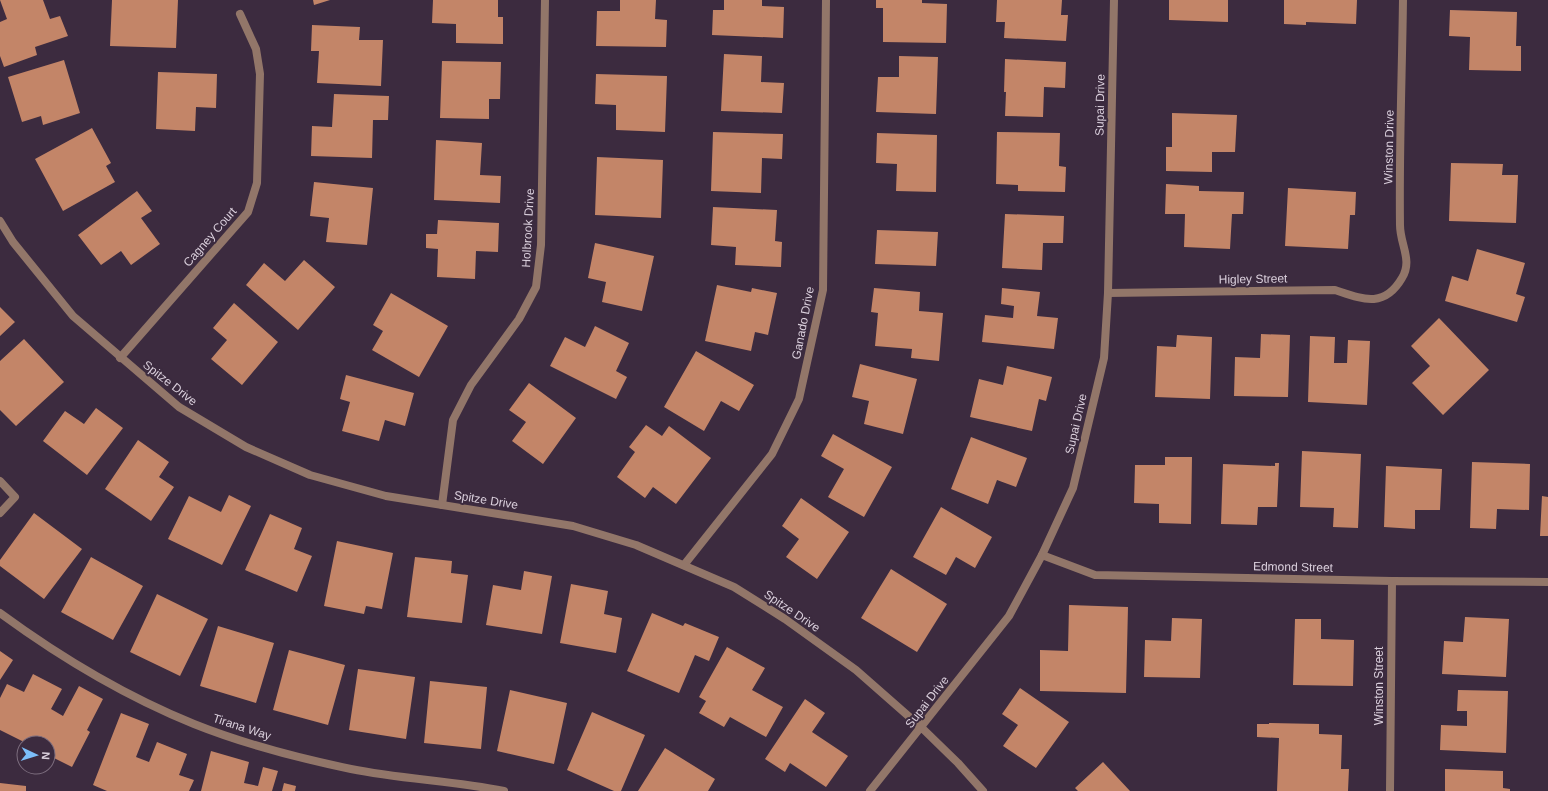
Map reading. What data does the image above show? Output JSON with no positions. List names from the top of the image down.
{
  "streets": {
    "street": [
      "Supai Drive",
      "Winston Drive",
      "Holbrook Drive",
      "Cagney Court",
      "Higley Street",
      "Ganado Drive",
      "Spitze Drive",
      "Edmond Street",
      "Winston Street",
      "Tirana Way"
    ]
  },
  "crossings": [
    ["Supai Drive", "Higley Street"],
    ["Supai Drive", "Spitze Drive"],
    ["Supai Drive", "Edmond Street"],
    ["Winston Drive", "Higley Street"],
    ["Holbrook Drive", "Spitze Drive"],
    ["Cagney Court", "Spitze Drive"],
    ["Ganado Drive", "Spitze Drive"],
    ["Edmond Street", "Winston Street"]
  ],
  "north": "right"
}
